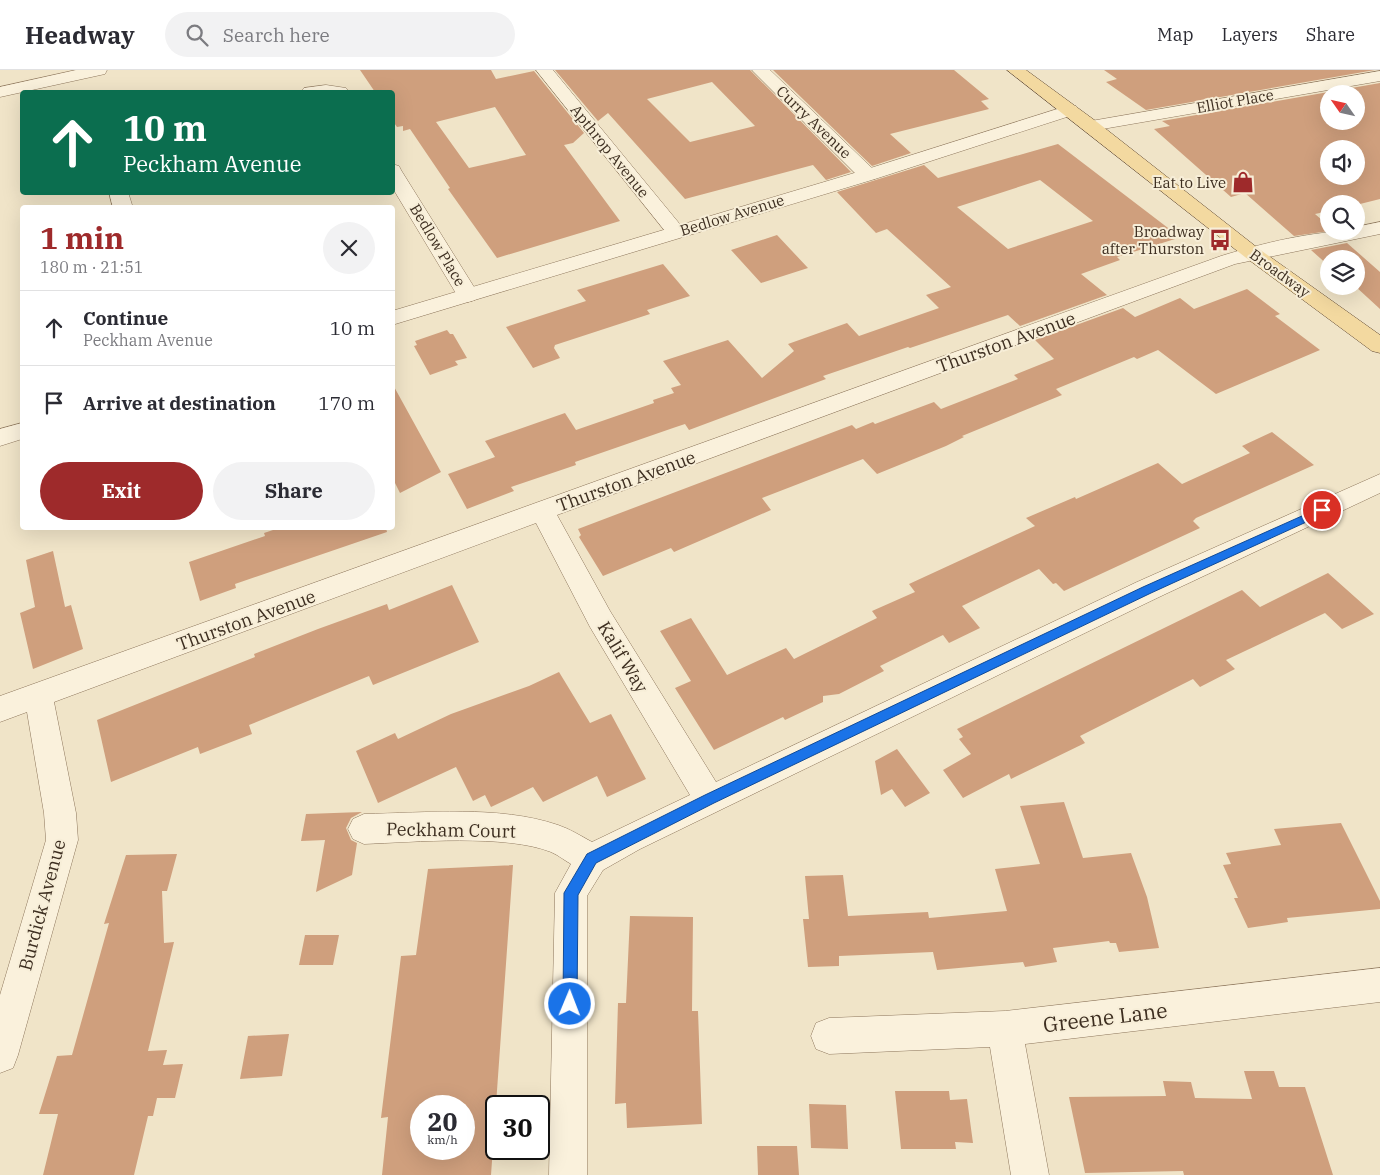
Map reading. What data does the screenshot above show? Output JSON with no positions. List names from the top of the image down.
{
  "streets": {
    "main road": ["Broadway"],
    "street": [
      "Elliot Place",
      "Curry Avenue",
      "Apthrop Avenue",
      "Bedlow Avenue",
      "Bedlow Place",
      "Thurston Avenue",
      "Kalif Way",
      "Peckham Court",
      "Burdick Avenue",
      "Greene Lane"
    ]
  },
  "crossings": [
    ["Elliot Place", "Broadway"],
    ["Curry Avenue", "Bedlow Avenue"],
    ["Apthrop Avenue", "Bedlow Avenue"],
    ["Bedlow Avenue", "Bedlow Place"],
    ["Bedlow Avenue", "Broadway"],
    ["Broadway", "Thurston Avenue"],
    ["Thurston Avenue", "Kalif Way"],
    ["Thurston Avenue", "Burdick Avenue"]
  ],
  "places": {
    "shop": ["Eat to Live"],
    "bus stop": ["Broadway after Thurston"]
  },
  "north": "top left",
  "page": {
    "header": "Headway",
    "search": "Search here",
    "nav": ["Map", "Layers", "Share"],
    "turn": ["10 m", "Peckham Avenue"],
    "heading": ["1 min", "180 m · 21:51"],
    "list": [
      {
        "name": "Continue",
        "note": "Peckham Avenue",
        "value": "10 m"
      },
      {
        "name": "Arrive at destination",
        "value": "170 m"
      }
    ],
    "buttons": ["Exit", "Share"],
    "speed": "20 km/h",
    "limit": "30"
  }
}
